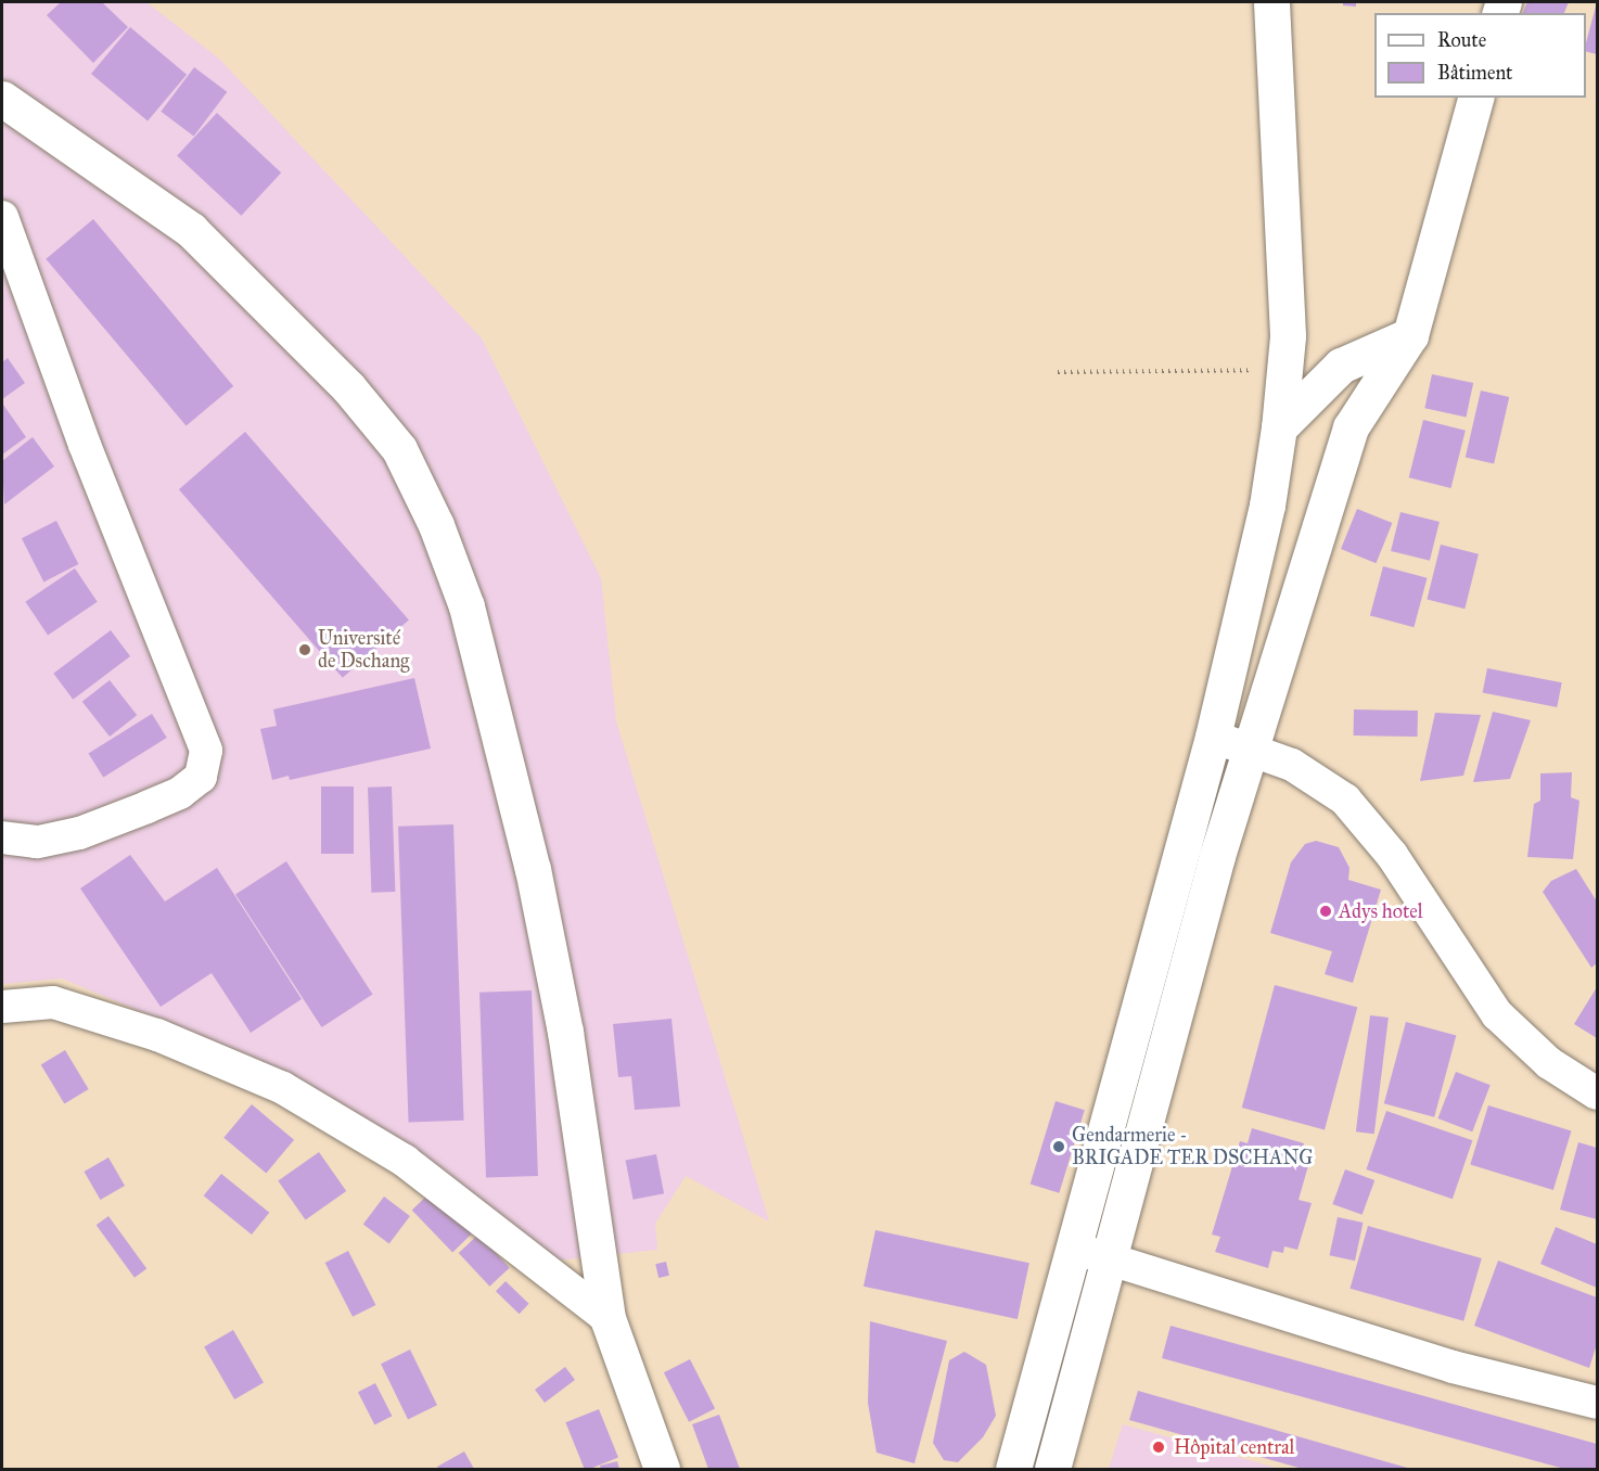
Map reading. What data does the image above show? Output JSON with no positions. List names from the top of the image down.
{
  "places": [
    "Université de Dschang",
    "Adys hotel",
    "Gendarmerie - BRIGADE TER DSCHANG",
    "Hôpital central"
  ],
  "legend": ["Route", "Bâtiment"]
}
